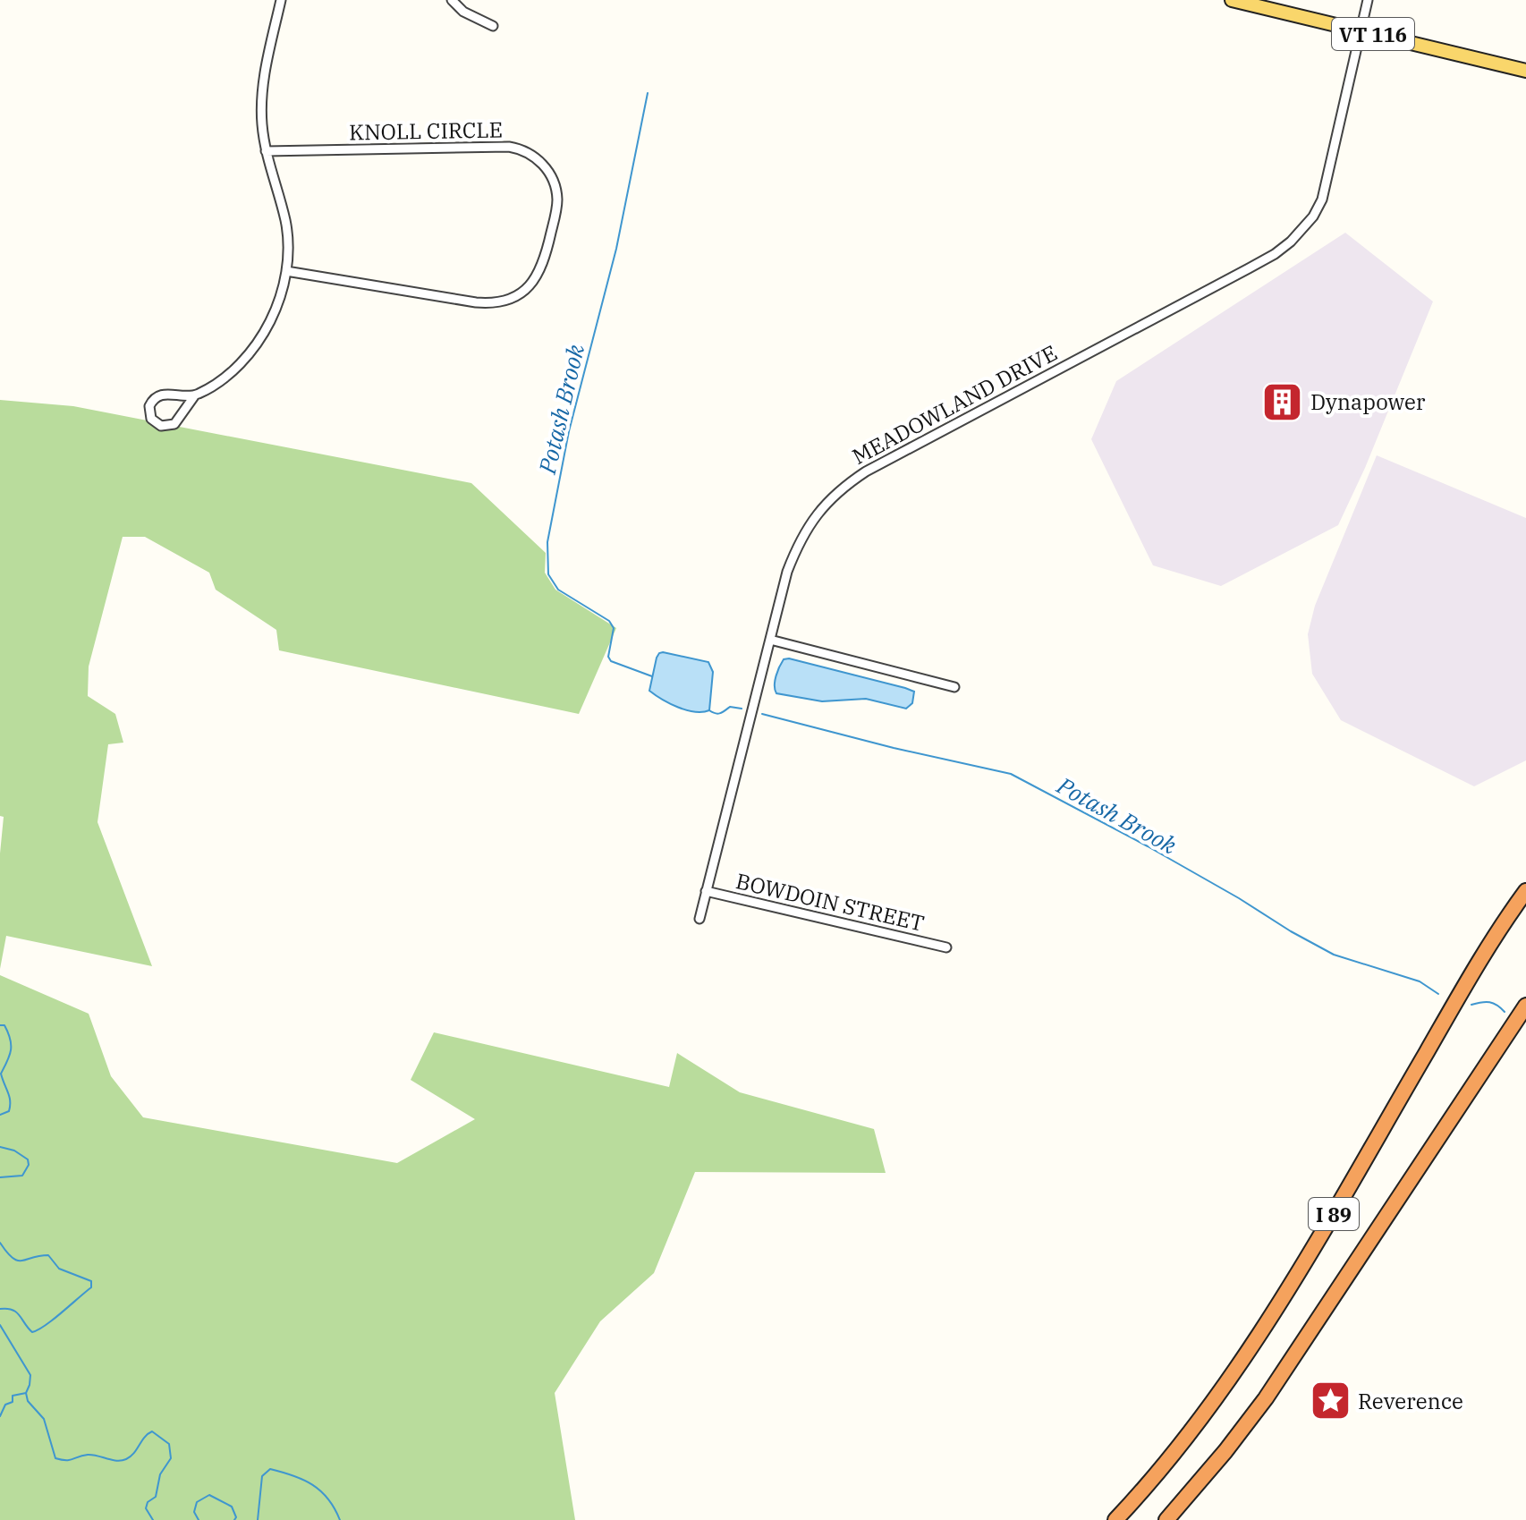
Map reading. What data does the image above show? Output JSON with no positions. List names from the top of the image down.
{
  "streets": {
    "highway": ["I 89"],
    "main road": ["VT 116"],
    "street": ["KNOLL CIRCLE", "MEADOWLAND DRIVE", "BOWDOIN STREET"]
  },
  "crossings": [
    ["VT 116", "MEADOWLAND DRIVE"],
    ["MEADOWLAND DRIVE", "BOWDOIN STREET"]
  ],
  "water": ["Potash Brook"],
  "places": {
    "building": ["Dynapower"],
    "place": ["Reverence"]
  }
}
